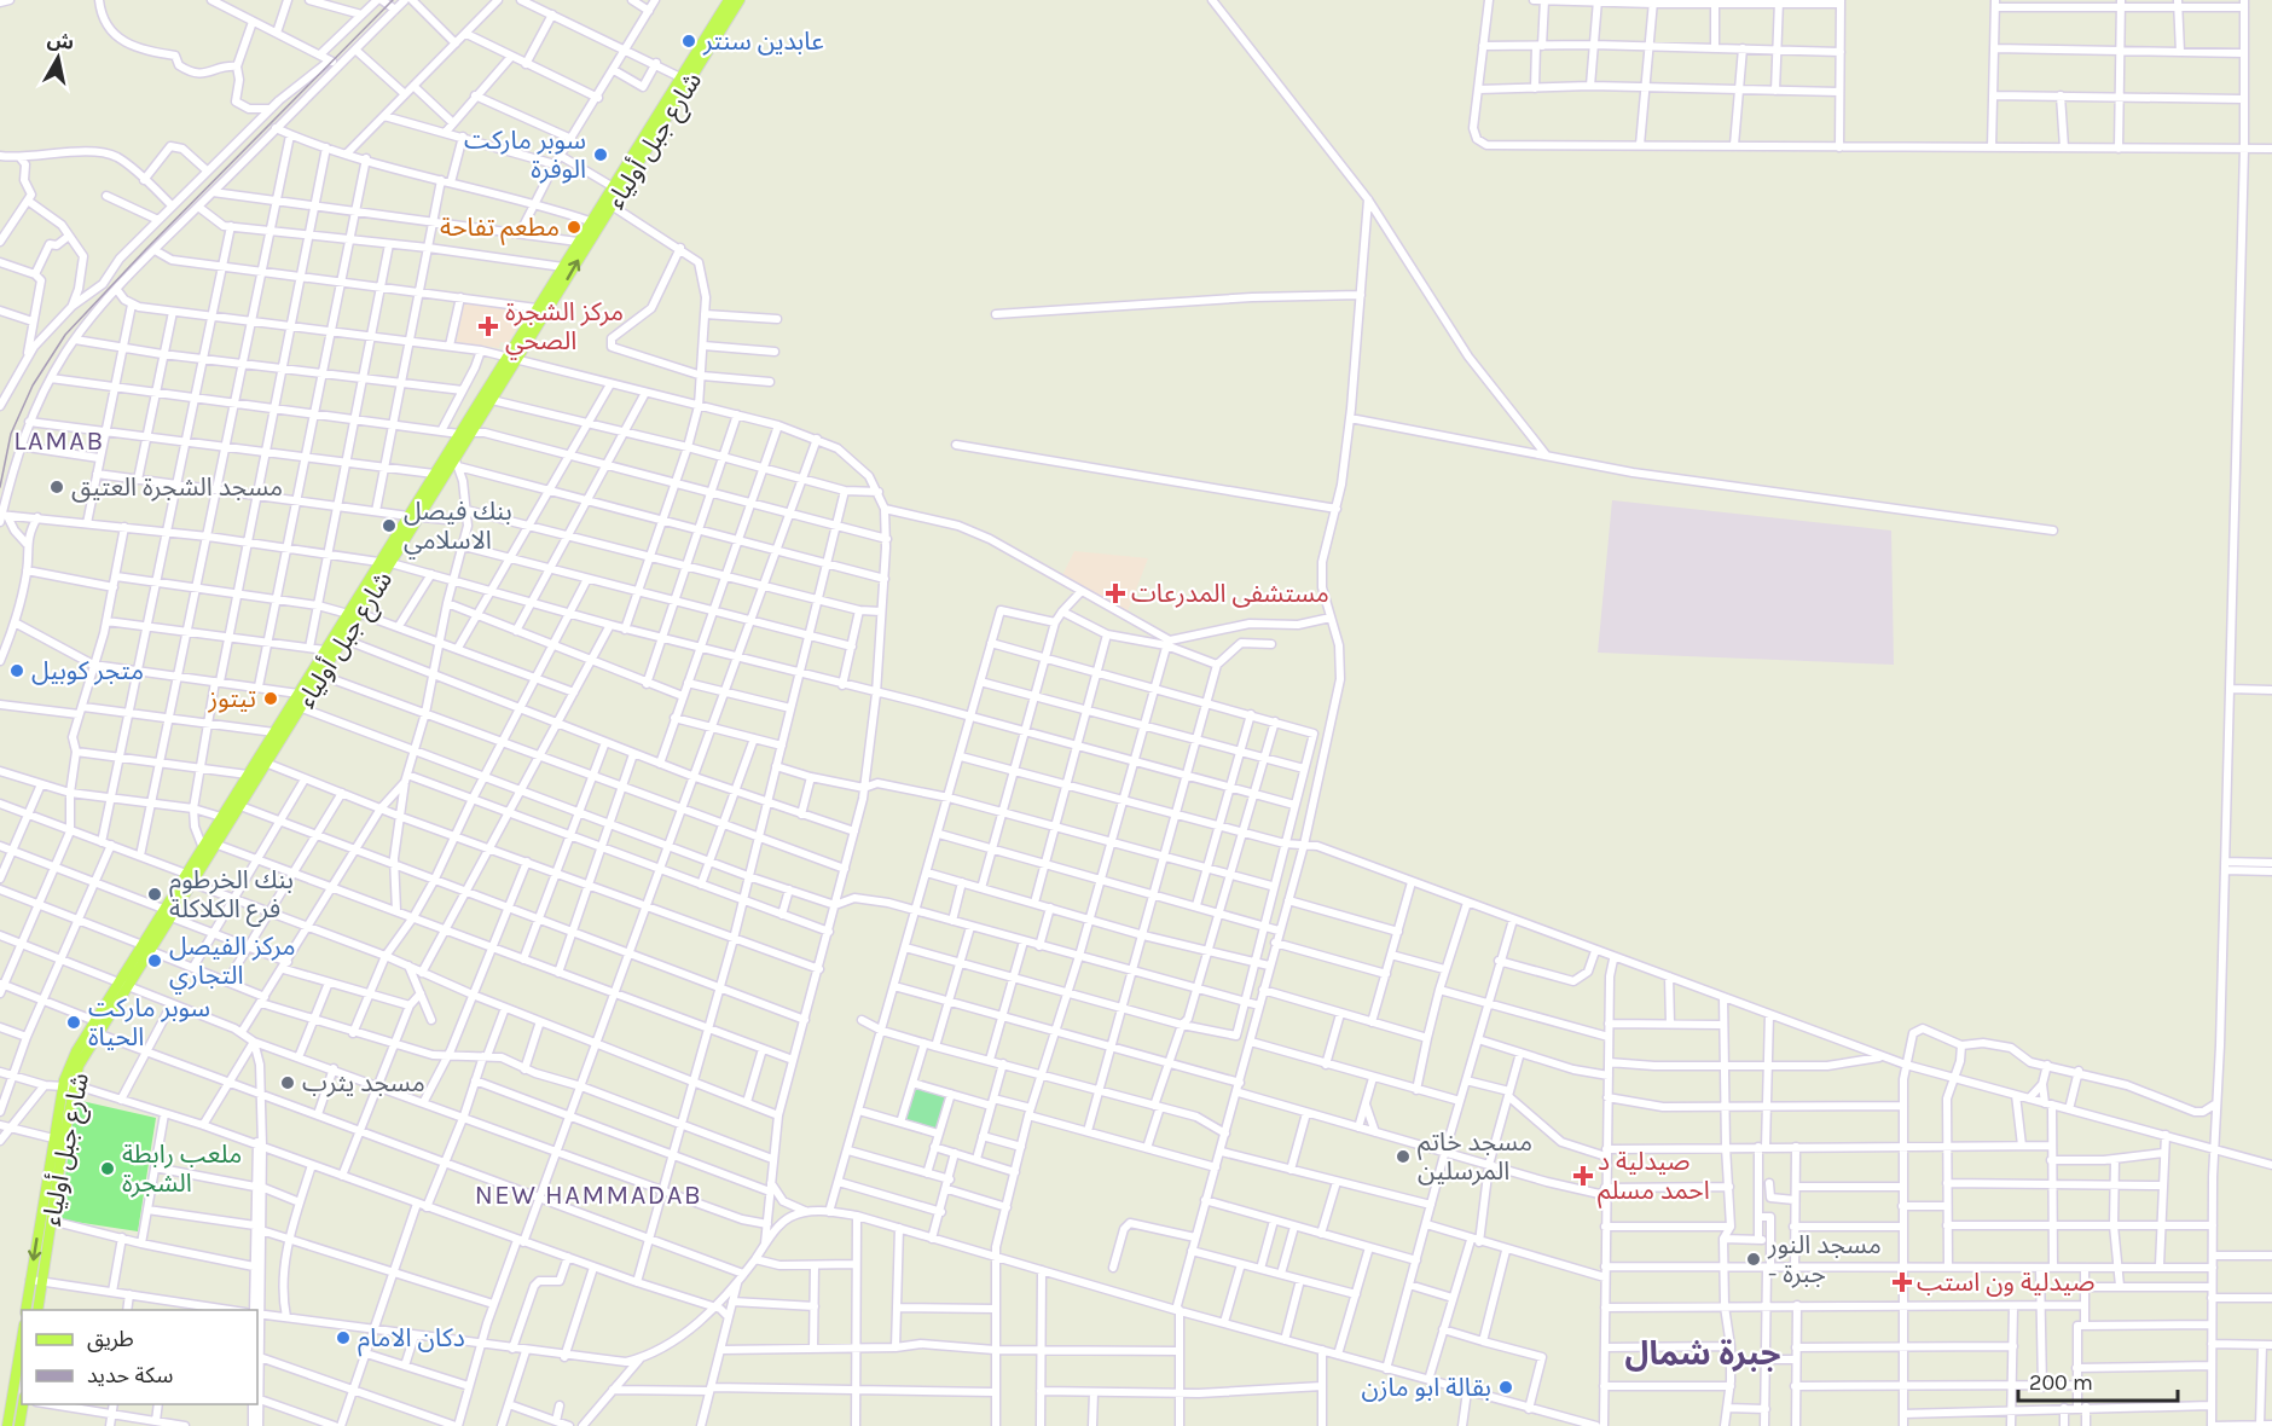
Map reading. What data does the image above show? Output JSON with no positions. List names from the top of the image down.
{
  "streets": {
    "main road": ["شارع جبل أولياء"]
  },
  "districts": ["LAMAB", "NEW HAMMADAB", "جبرة شمال"],
  "places": {
    "other": [
      "عابدين سنتر",
      "سوبر ماركت الوفرة",
      "مطعم تفاحة",
      "مسجد الشجرة العتيق",
      "بنك فيصل الاسلامي",
      "متجر كوبيل",
      "تيتوز",
      "بنك الخرطوم فرع الكلاكلة",
      "مركز الفيصل التجاري",
      "سوبر ماركت الحياة",
      "مسجد يثرب",
      "مسجد خاتم المرسلين",
      "ملعب رابطة الشجرة",
      "مسجد النور - جبرة",
      "دكان الامام",
      "بقالة ابو مازن"
    ],
    "health": [
      "مركز الشجرة الصحي",
      "مستشفى المدرعات",
      "صيدلية د احمد مسلم",
      "صيدلية ون استب"
    ]
  },
  "legend": ["طريق", "سكة حديد"],
  "scale_bar": "200 m",
  "north": "top"
}
